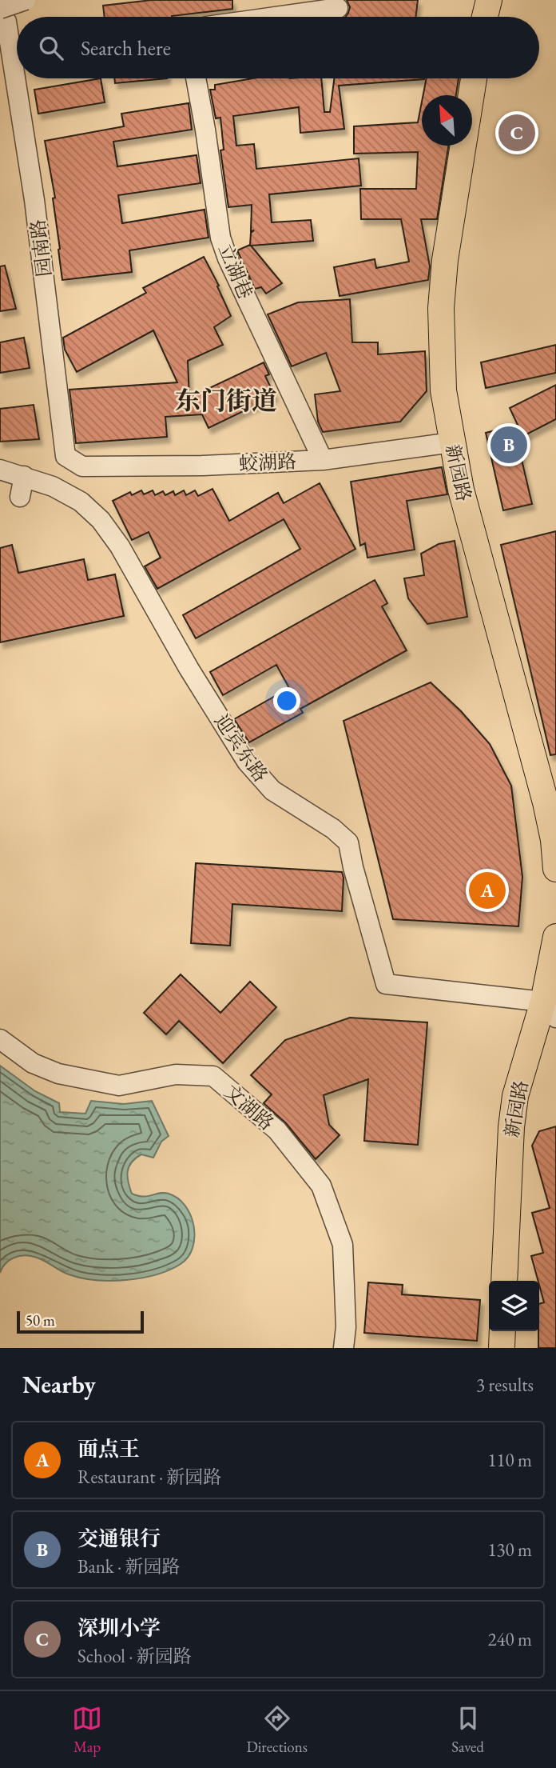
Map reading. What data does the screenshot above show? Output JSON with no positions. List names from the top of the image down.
{
  "streets": {
    "main road": ["新园路"],
    "street": [
      "园南路",
      "立湖巷",
      "蛟湖路",
      "迎宾东路",
      "文湖路"
    ]
  },
  "crossings": [
    ["园南路", "蛟湖路"],
    ["立湖巷", "蛟湖路"],
    ["蛟湖路", "新园路"],
    ["新园路", "迎宾东路"]
  ],
  "districts": ["东门街道"],
  "scale_bar": "50 m",
  "north": "top left",
  "page": {
    "search": "Search here",
    "pins": ["C", "B", "A"],
    "scale": "50 m",
    "heading": ["Nearby", "3 results"],
    "list": [
      {
        "mark": "A",
        "name": "面点王",
        "note": "Restaurant · 新园路",
        "value": "110 m"
      },
      {
        "mark": "B",
        "name": "交通银行",
        "note": "Bank · 新园路",
        "value": "130 m"
      },
      {
        "mark": "C",
        "name": "深圳小学",
        "note": "School · 新园路",
        "value": "240 m"
      }
    ],
    "nav": ["Map", "Directions", "Saved"]
  }
}
